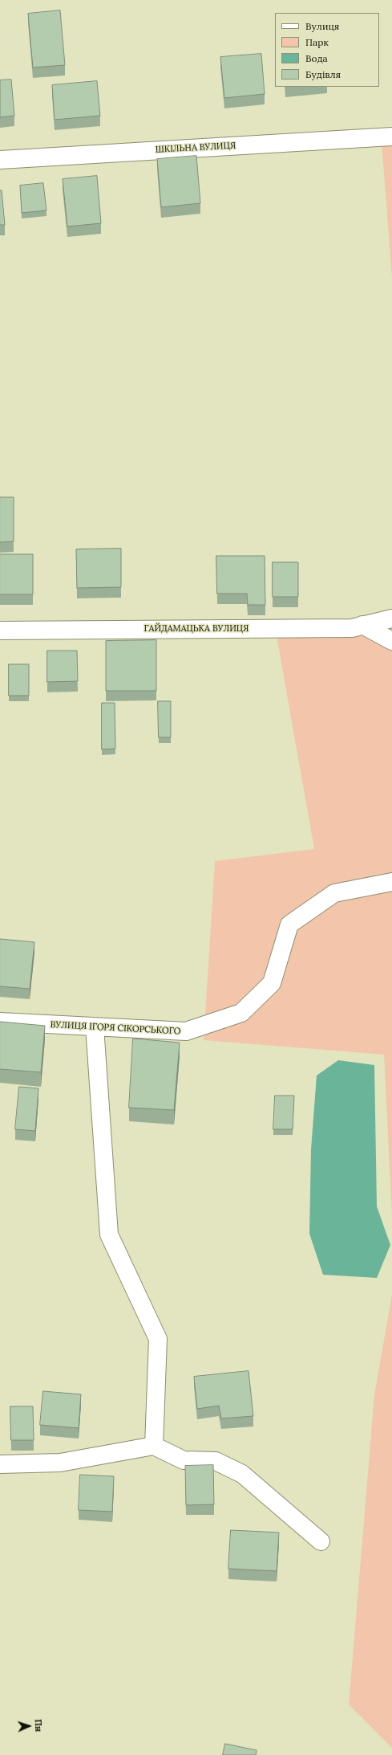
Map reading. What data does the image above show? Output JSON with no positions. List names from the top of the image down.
{
  "streets": {
    "street": ["ШКІЛЬНА ВУЛИЦЯ", "ГАЙДАМАЦЬКА ВУЛИЦЯ", "ВУЛИЦЯ ІГОРЯ СІКОРСЬКОГО"]
  },
  "legend": [
    "Вулиця",
    "Парк",
    "Вода",
    "Будівля"
  ],
  "north": "right"
}
